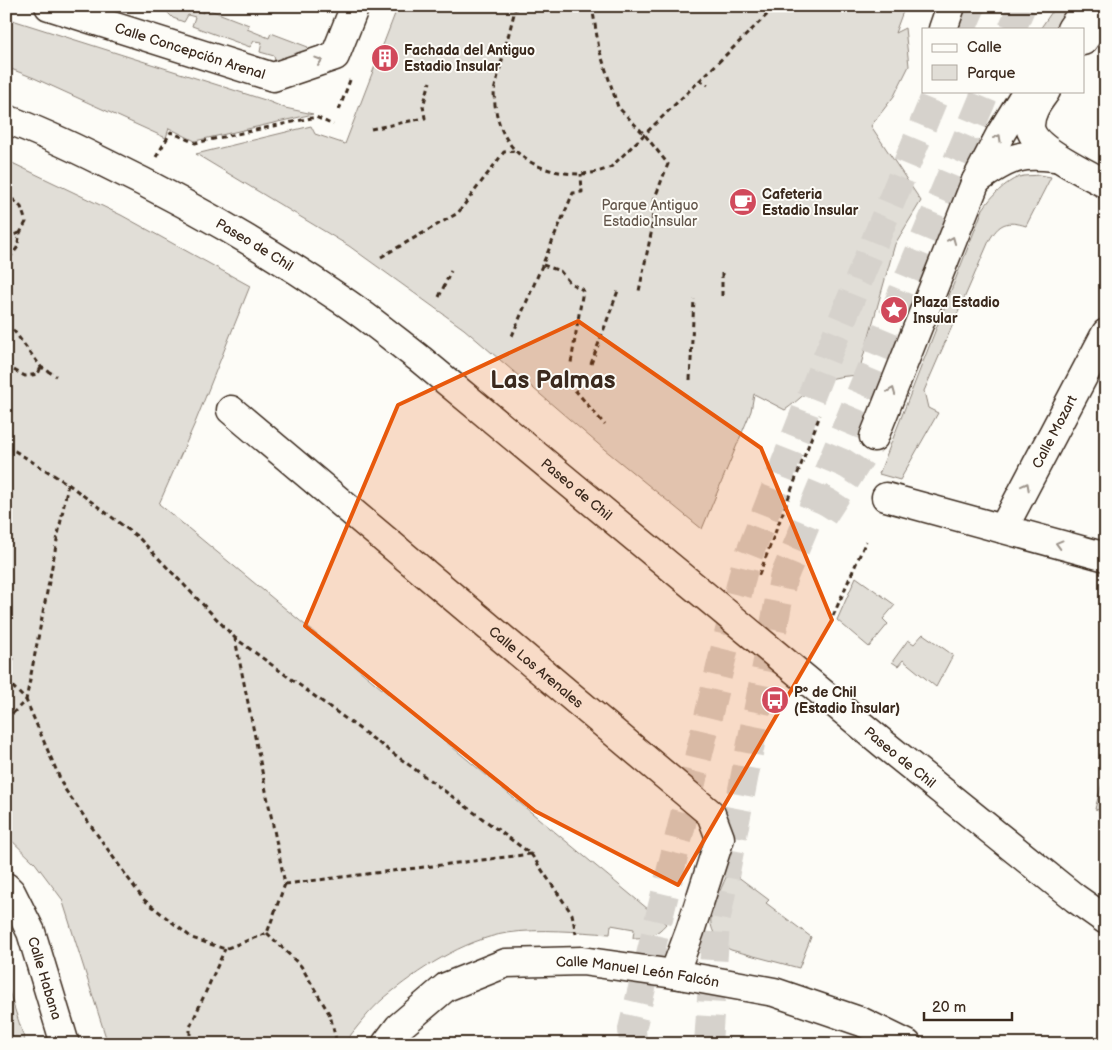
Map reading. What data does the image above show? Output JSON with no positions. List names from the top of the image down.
{
  "streets": {
    "main road": [
      "Calle Concepción Arenal",
      "Paseo de Chil",
      "Calle Mozart",
      "Calle Los Arenales",
      "Calle Manuel León Falcón",
      "Calle Habana"
    ]
  },
  "crossings": [
    ["Calle Los Arenales", "Calle Manuel León Falcón"]
  ],
  "one_way": ["Calle Concepción Arenal"],
  "districts": ["Las Palmas"],
  "parks": ["Parque Antiguo Estadio Insular"],
  "places": {
    "building": ["Fachada del Antiguo Estadio Insular"],
    "cafe": ["Cafeteria Estadio Insular"],
    "place": ["Plaza Estadio Insular"],
    "bus stop": ["Pº de Chil (Estadio Insular)"]
  },
  "legend": ["Calle", "Parque"],
  "scale_bar": "20 m"
}
